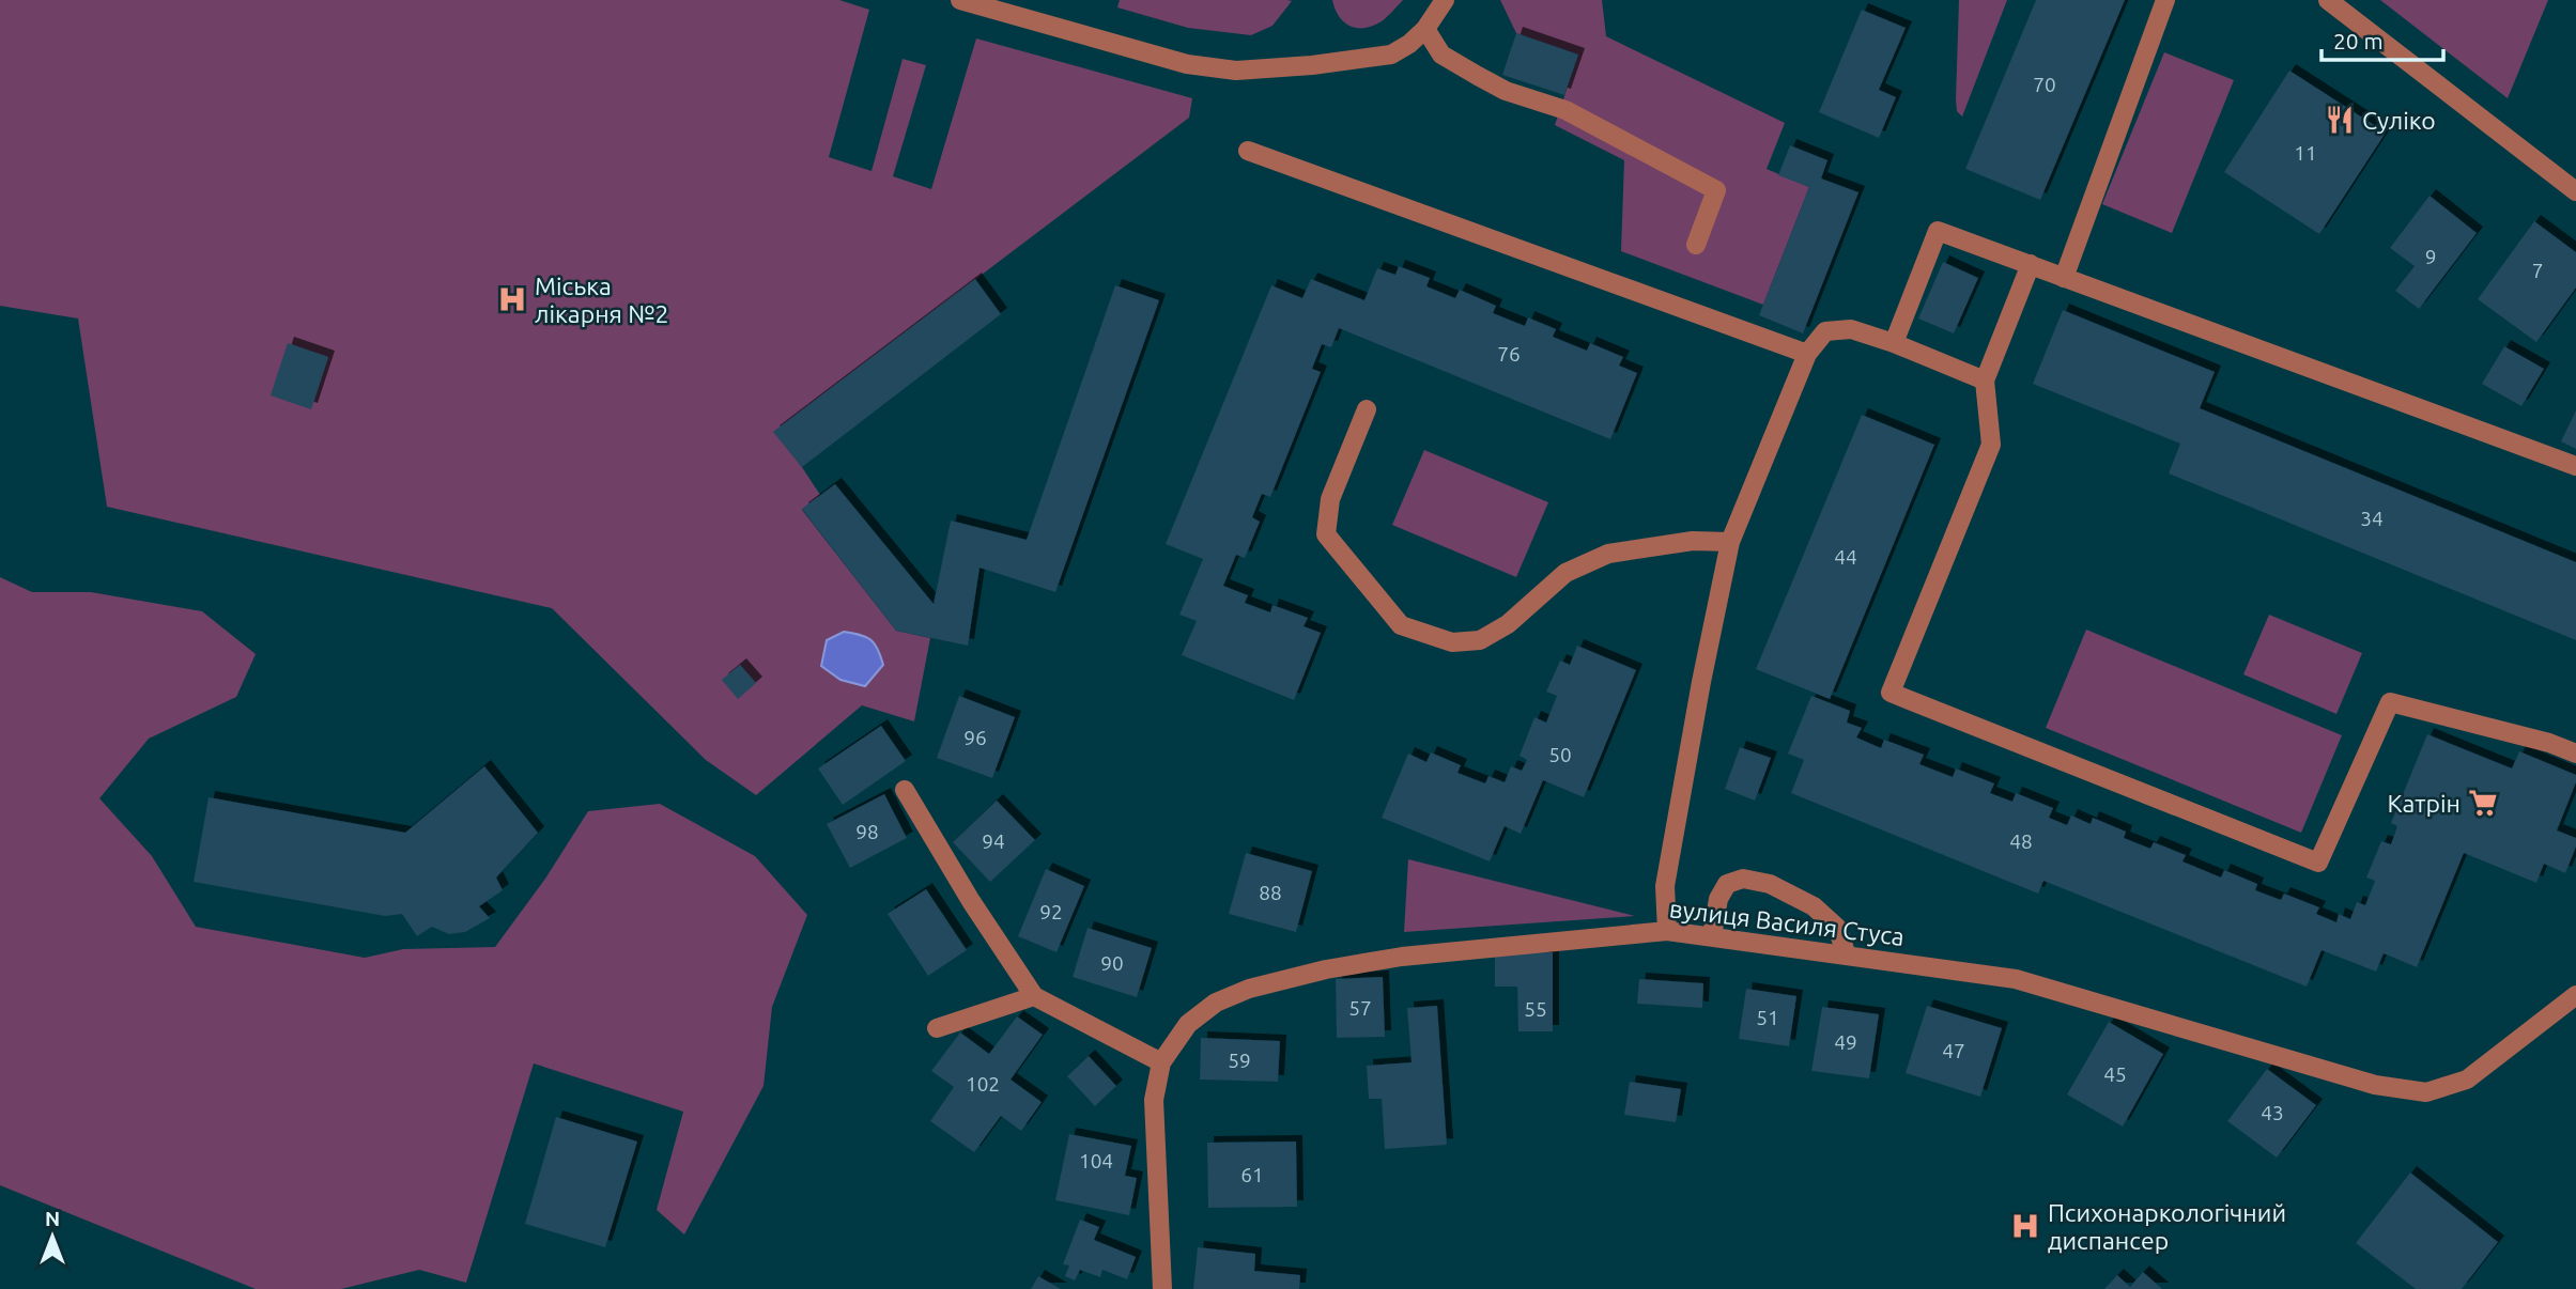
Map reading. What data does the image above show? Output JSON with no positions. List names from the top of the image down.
{
  "streets": {
    "street": ["вулиця Василя Стуса"]
  },
  "places": {
    "restaurant": ["Суліко"],
    "hospital": ["Міська лікарня №2", "Психонаркологічний диспансер"],
    "supermarket": ["Катрін"]
  },
  "house_numbers": [
    "70",
    "11",
    "9",
    "7",
    "76",
    "34",
    "44",
    "96",
    "50",
    "98",
    "94",
    "48",
    "88",
    "92",
    "90",
    "57",
    "55",
    "51",
    "49",
    "47",
    "59",
    "45",
    "102",
    "43",
    "104",
    "61"
  ],
  "scale_bar": "20 m",
  "north": "top"
}
